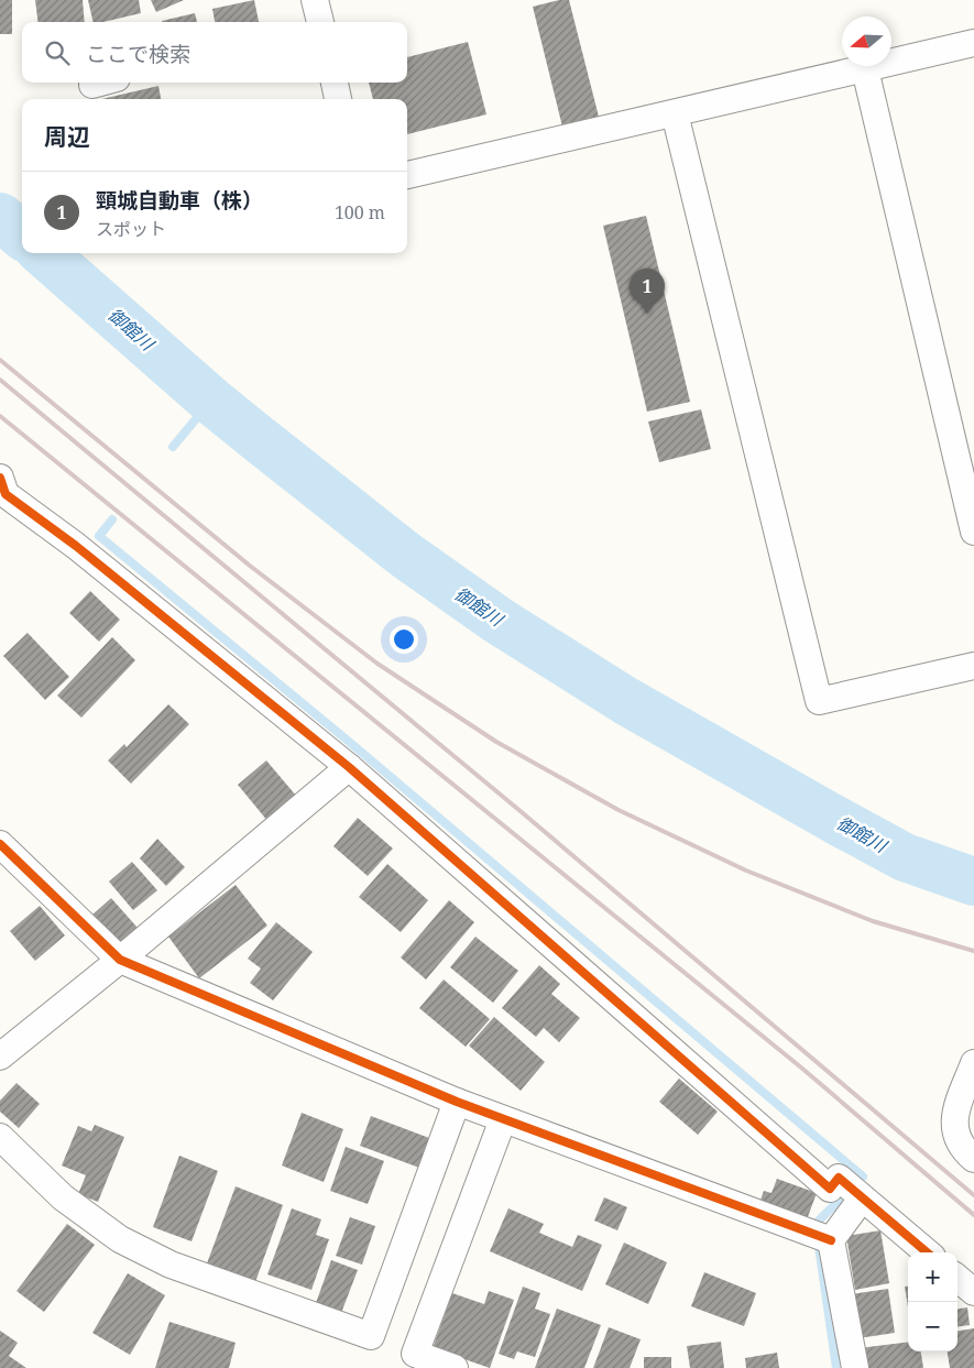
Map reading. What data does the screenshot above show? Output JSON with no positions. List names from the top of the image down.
{
  "water": ["御館川"],
  "north": "left",
  "page": {
    "search": "ここで検索",
    "heading": "周辺",
    "list": [
      {
        "mark": "1",
        "name": "頸城自動車（株）",
        "note": "スポット",
        "value": "100 m"
      }
    ],
    "pins": "1",
    "map_buttons": ["+", "−"]
  }
}
